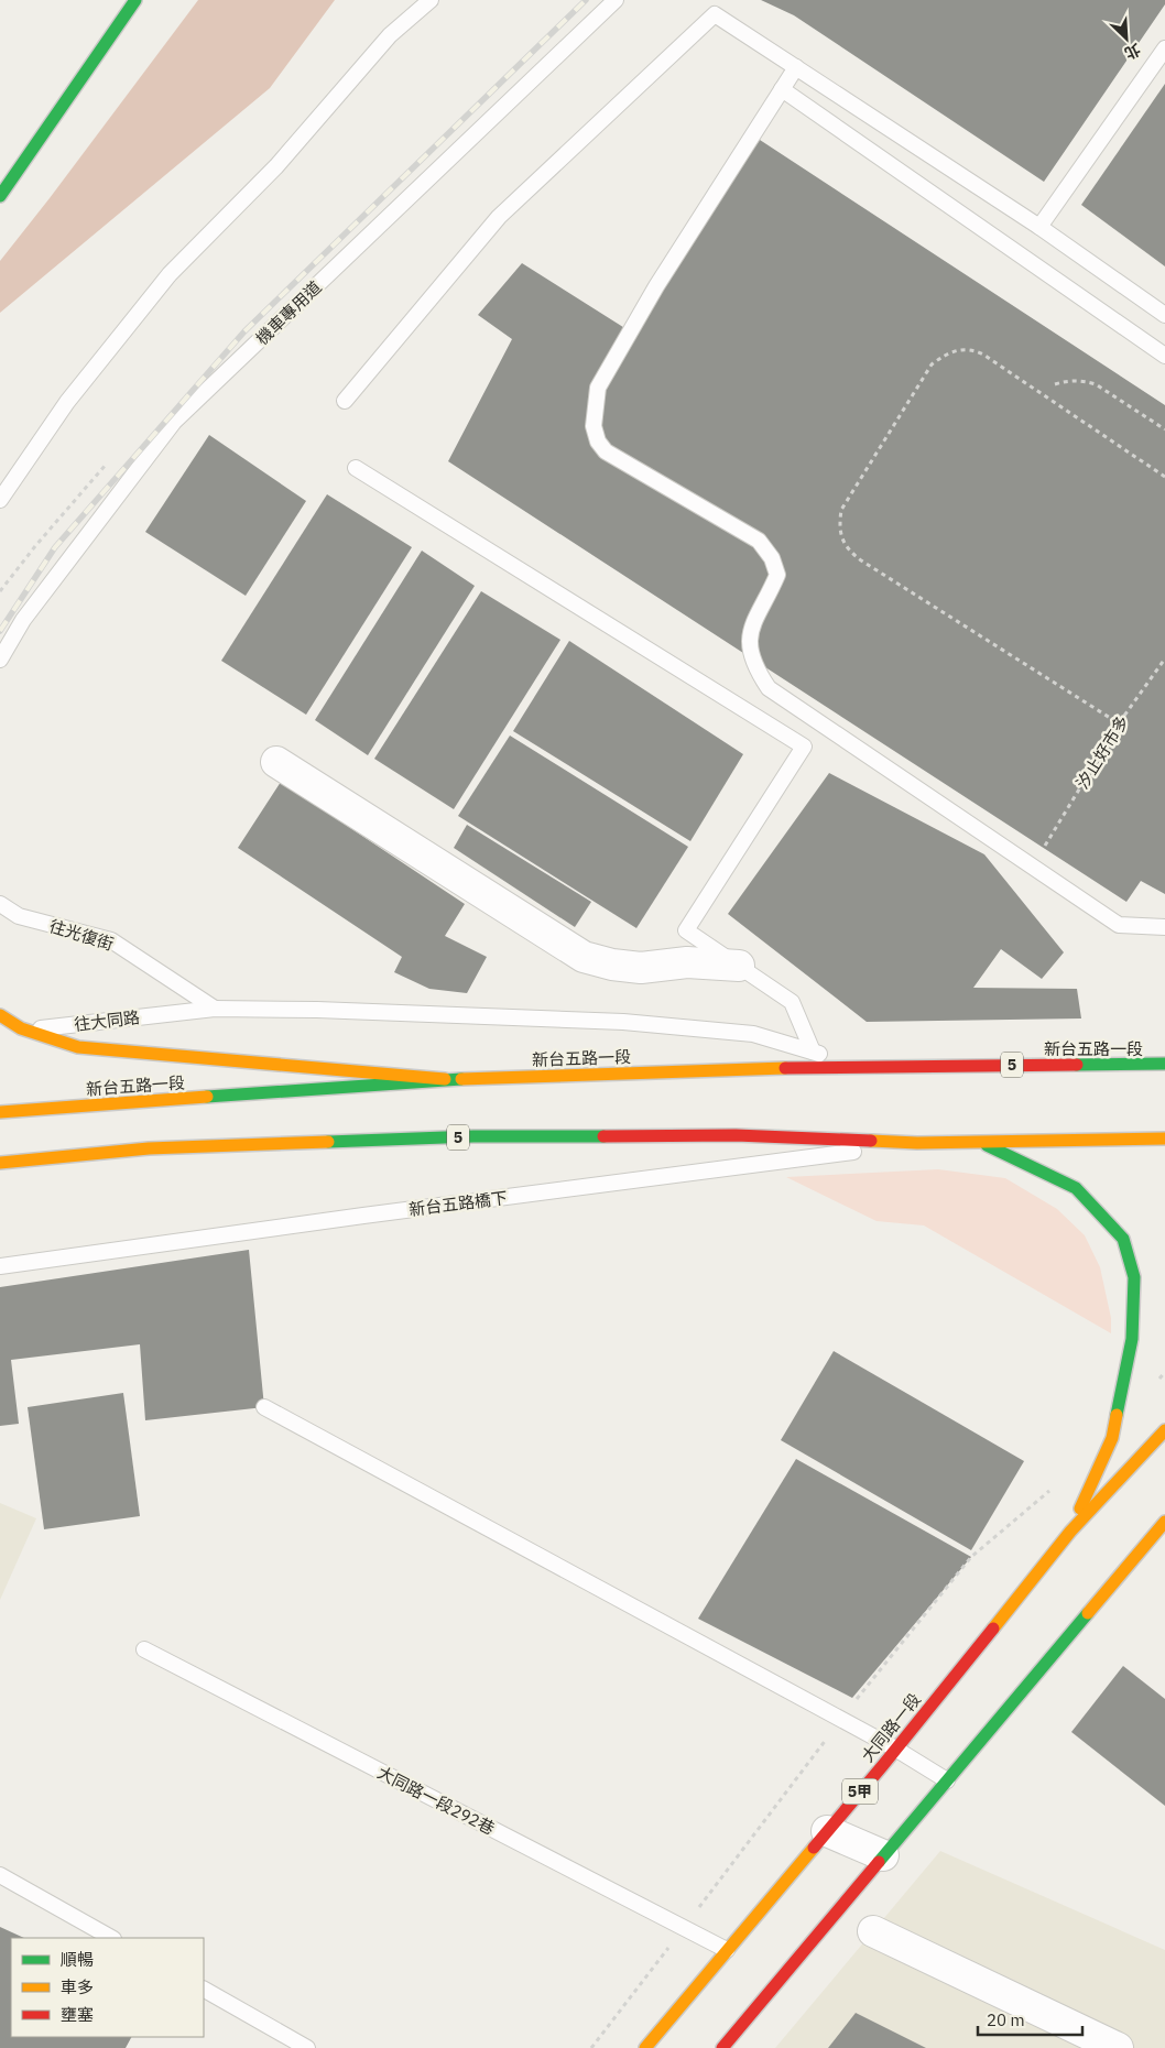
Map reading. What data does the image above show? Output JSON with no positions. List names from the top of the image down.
{
  "streets": {
    "main road": [
      "新台五路一段",
      "5",
      "大同路一段",
      "5甲"
    ],
    "lane": [
      "機車專用道",
      "往光復街",
      "往大同路",
      "新台五路橋下",
      "大同路一段292巷"
    ],
    "path": ["汐止好市多"]
  },
  "crossings": [
    ["往光復街", "往大同路"],
    ["5", "新台五路橋下"],
    ["大同路一段", "大同路一段292巷"]
  ],
  "legend": ["順暢", "車多", "壅塞"],
  "scale_bar": "20 m",
  "north": "bottom right"
}
